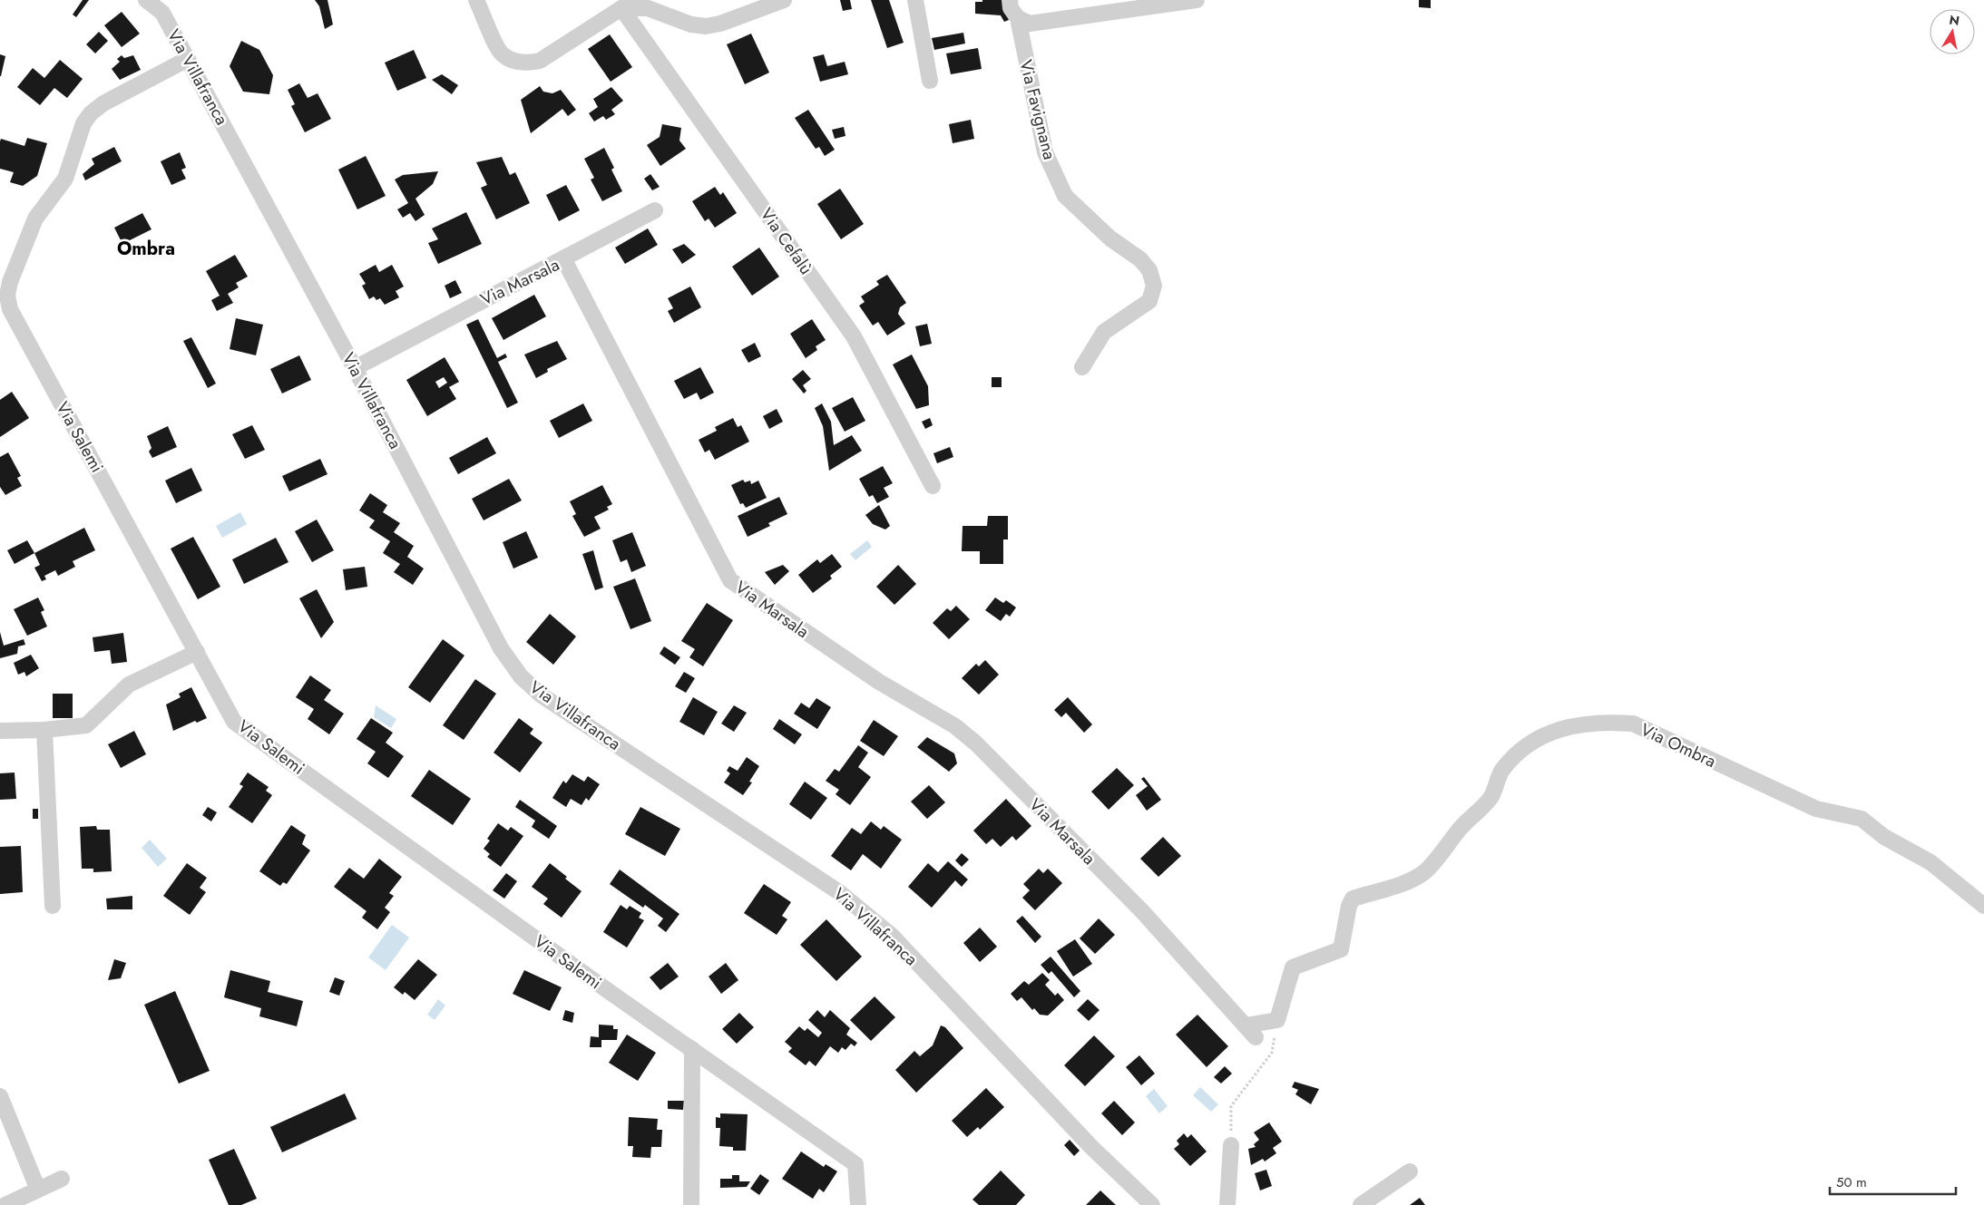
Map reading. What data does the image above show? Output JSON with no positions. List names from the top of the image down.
{
  "streets": {
    "street": [
      "Via Villafranca",
      "Via Favignana",
      "Via Cefalù",
      "Via Marsala",
      "Via Salemi",
      "Via Ombra"
    ]
  },
  "crossings": [
    ["Via Villafranca", "Via Marsala"],
    ["Via Villafranca", "Via Salemi"],
    ["Via Marsala", "Via Ombra"]
  ],
  "districts": ["Ombra"],
  "scale_bar": "50 m",
  "north": "top"
}
